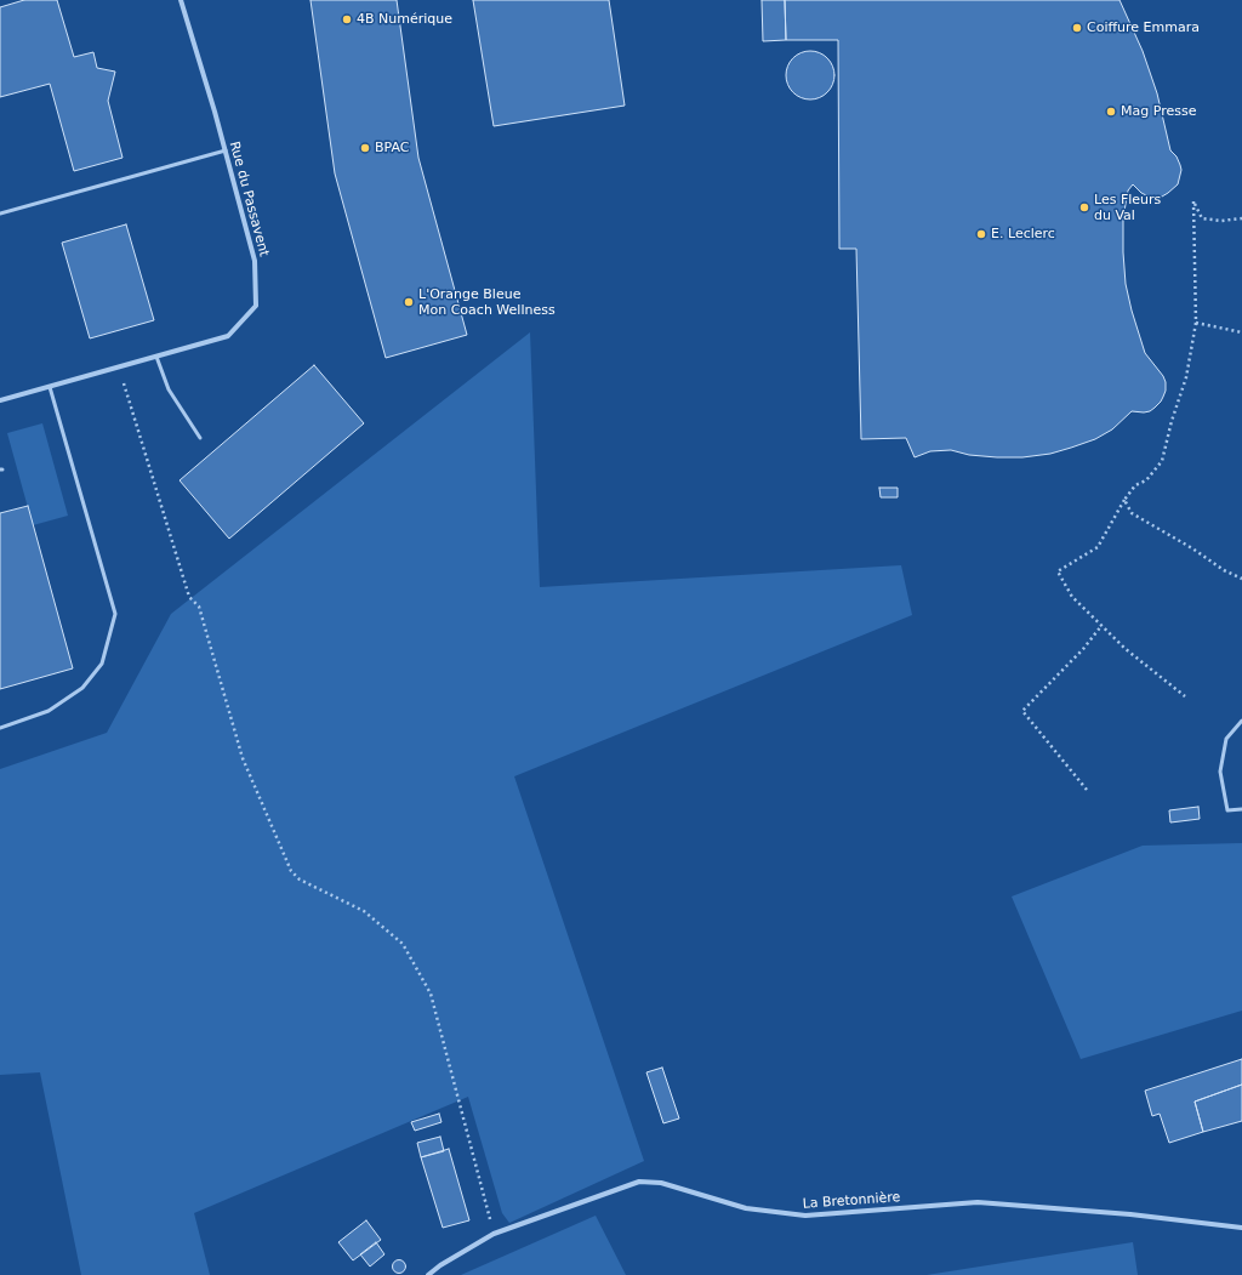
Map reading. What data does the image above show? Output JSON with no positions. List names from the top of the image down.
{
  "streets": {
    "street": ["Rue du Passavent", "La Bretonnière"]
  },
  "places": [
    "4B Numérique",
    "Coiffure Emmara",
    "Mag Presse",
    "BPAC",
    "Les Fleurs du Val",
    "E. Leclerc",
    "L'Orange Bleue Mon Coach Wellness"
  ]
}
